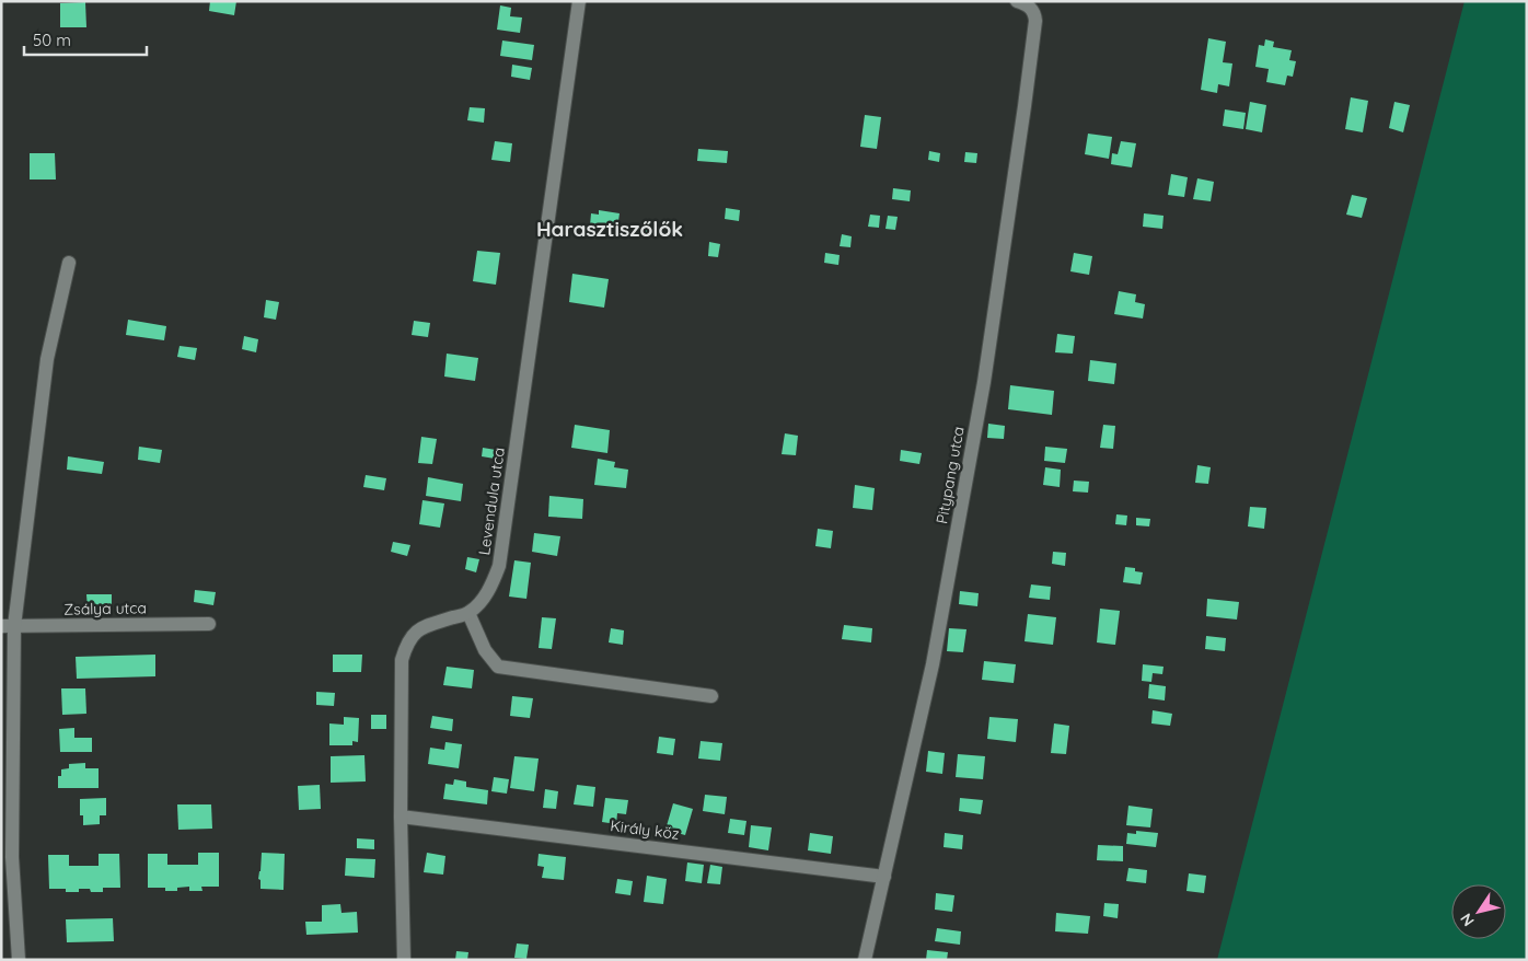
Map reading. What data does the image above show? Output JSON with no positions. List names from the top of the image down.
{
  "streets": {
    "street": [
      "Pitypang utca",
      "Levendula utca",
      "Zsálya utca",
      "Király köz"
    ]
  },
  "crossings": [
    ["Pitypang utca", "Király köz"],
    ["Levendula utca", "Király köz"]
  ],
  "districts": ["Harasztiszőlők"],
  "scale_bar": "50 m",
  "north": "bottom left"
}
